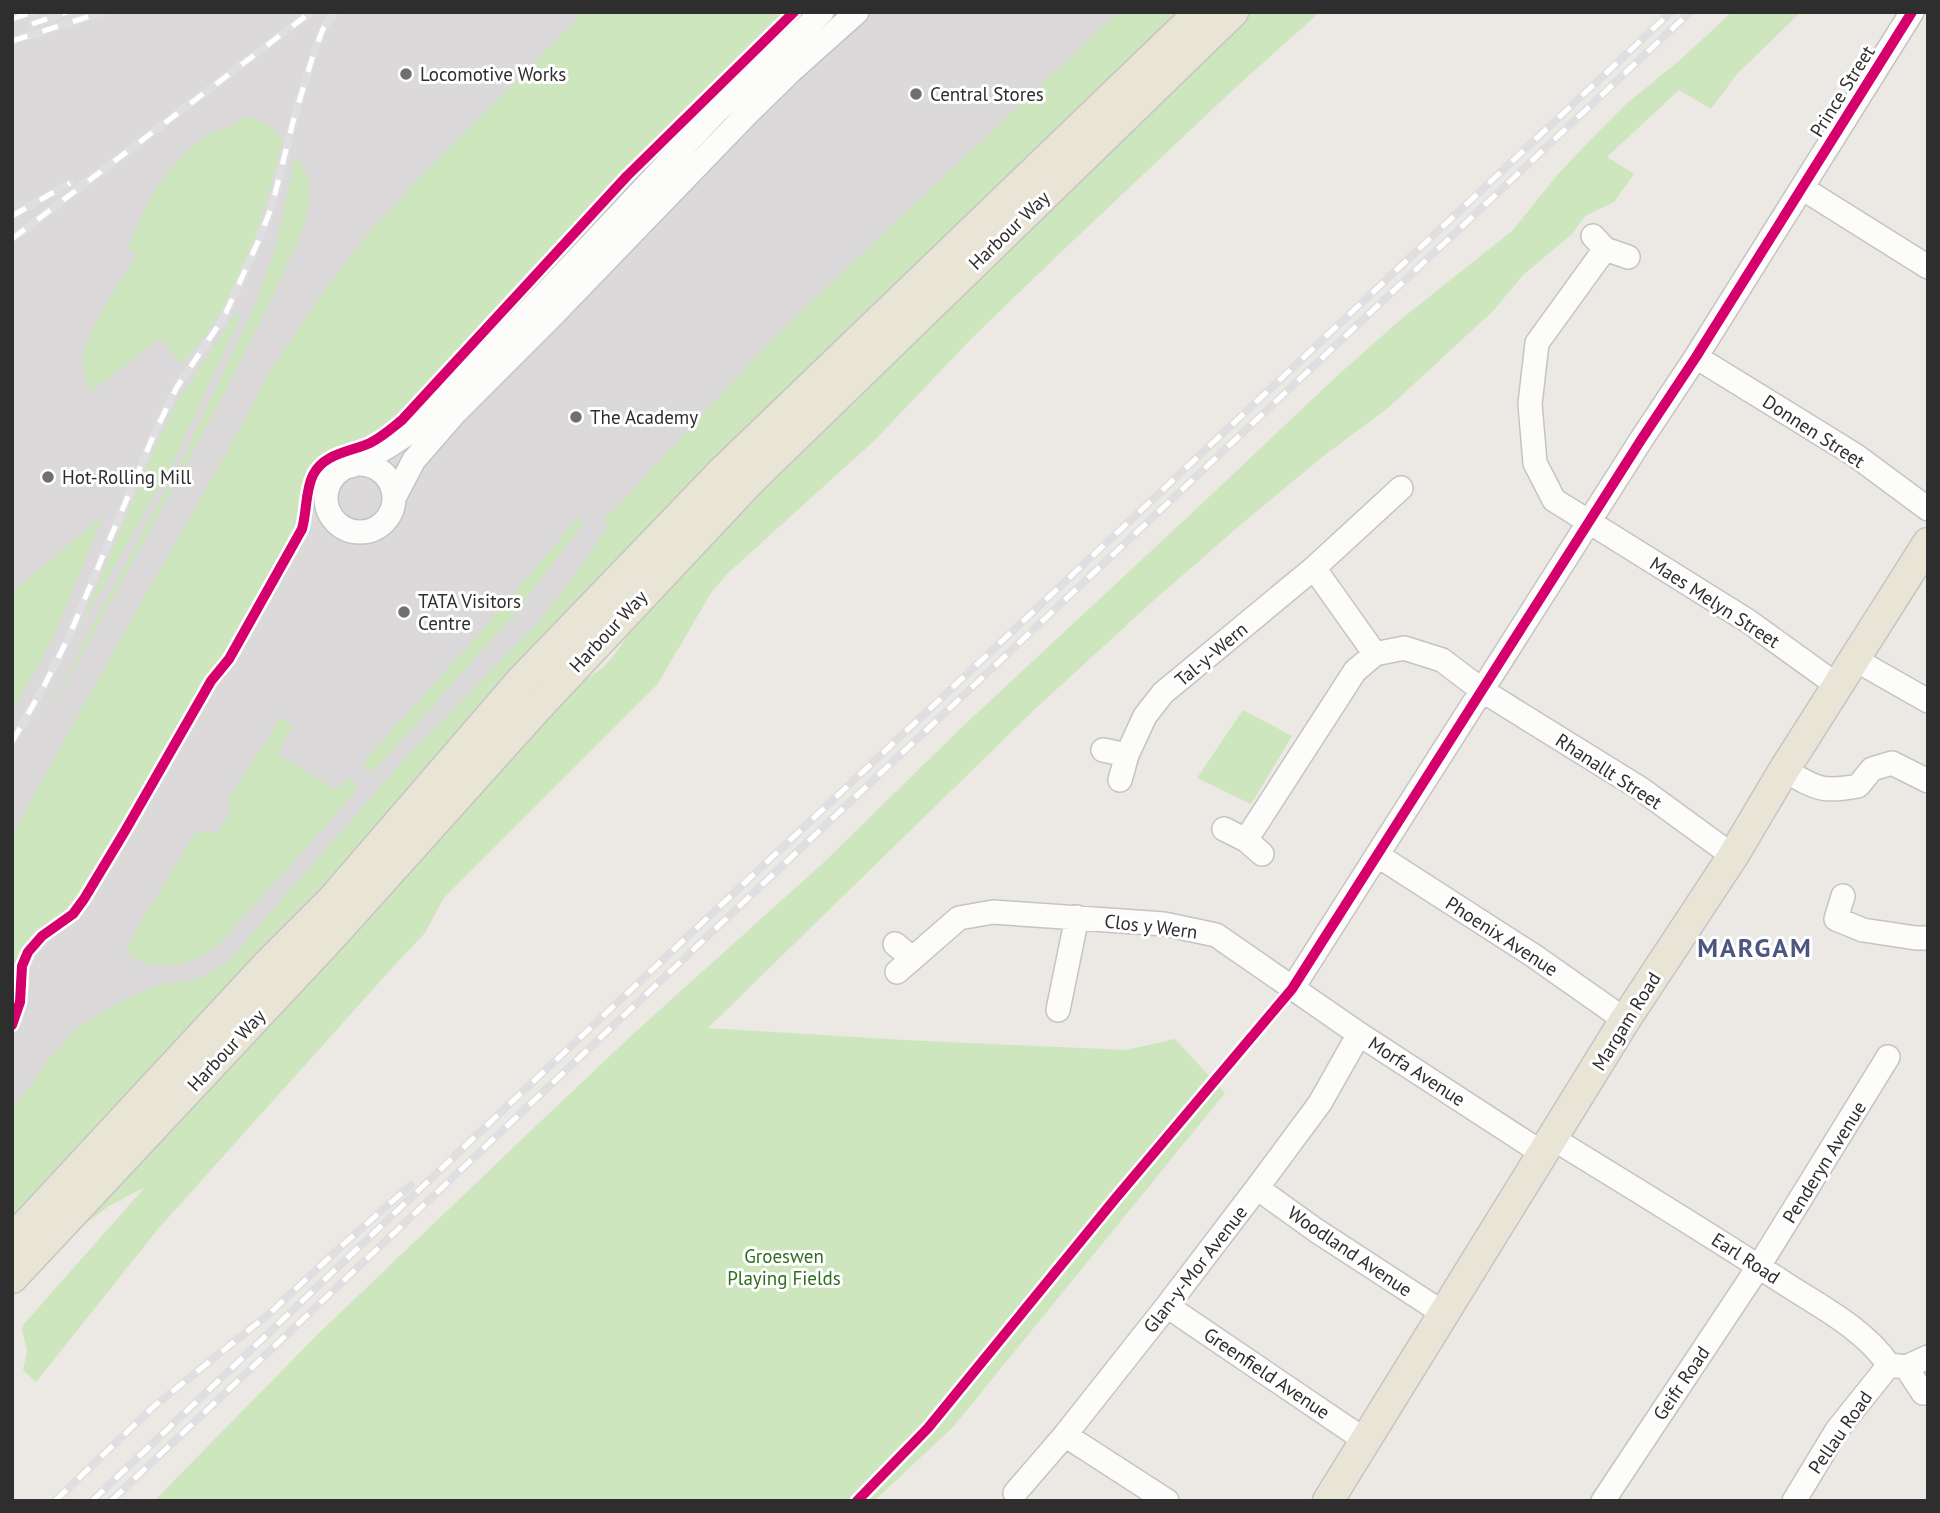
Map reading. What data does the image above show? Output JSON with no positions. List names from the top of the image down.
{
  "streets": {
    "main road": ["Harbour Way", "Margam Road"],
    "street": [
      "Prince Street",
      "Donnen Street",
      "Maes Melyn Street",
      "Tal-y-Wern",
      "Rhanallt Street",
      "Clos y Wern",
      "Phoenix Avenue",
      "Morfa Avenue",
      "Penderyn Avenue",
      "Woodland Avenue",
      "Earl Road",
      "Glan-y-Mor Avenue",
      "Greenfield Avenue",
      "Geifr Road",
      "Pellau Road"
    ]
  },
  "crossings": [
    ["Prince Street", "Donnen Street"],
    ["Prince Street", "Maes Melyn Street"],
    ["Prince Street", "Rhanallt Street"],
    ["Prince Street", "Clos y Wern"],
    ["Prince Street", "Phoenix Avenue"],
    ["Prince Street", "Morfa Avenue"],
    ["Maes Melyn Street", "Margam Road"],
    ["Rhanallt Street", "Margam Road"],
    ["Clos y Wern", "Morfa Avenue"],
    ["Phoenix Avenue", "Margam Road"],
    ["Margam Road", "Morfa Avenue"],
    ["Margam Road", "Woodland Avenue"],
    ["Margam Road", "Earl Road"],
    ["Margam Road", "Greenfield Avenue"],
    ["Morfa Avenue", "Earl Road"],
    ["Morfa Avenue", "Glan-y-Mor Avenue"],
    ["Penderyn Avenue", "Earl Road"],
    ["Penderyn Avenue", "Geifr Road"],
    ["Woodland Avenue", "Glan-y-Mor Avenue"],
    ["Earl Road", "Geifr Road"],
    ["Earl Road", "Pellau Road"],
    ["Glan-y-Mor Avenue", "Greenfield Avenue"]
  ],
  "districts": ["MARGAM"],
  "parks": ["Groeswen Playing Fields"],
  "places": [
    "Locomotive Works",
    "Central Stores",
    "The Academy",
    "Hot-Rolling Mill",
    "TATA Visitors Centre"
  ]
}
